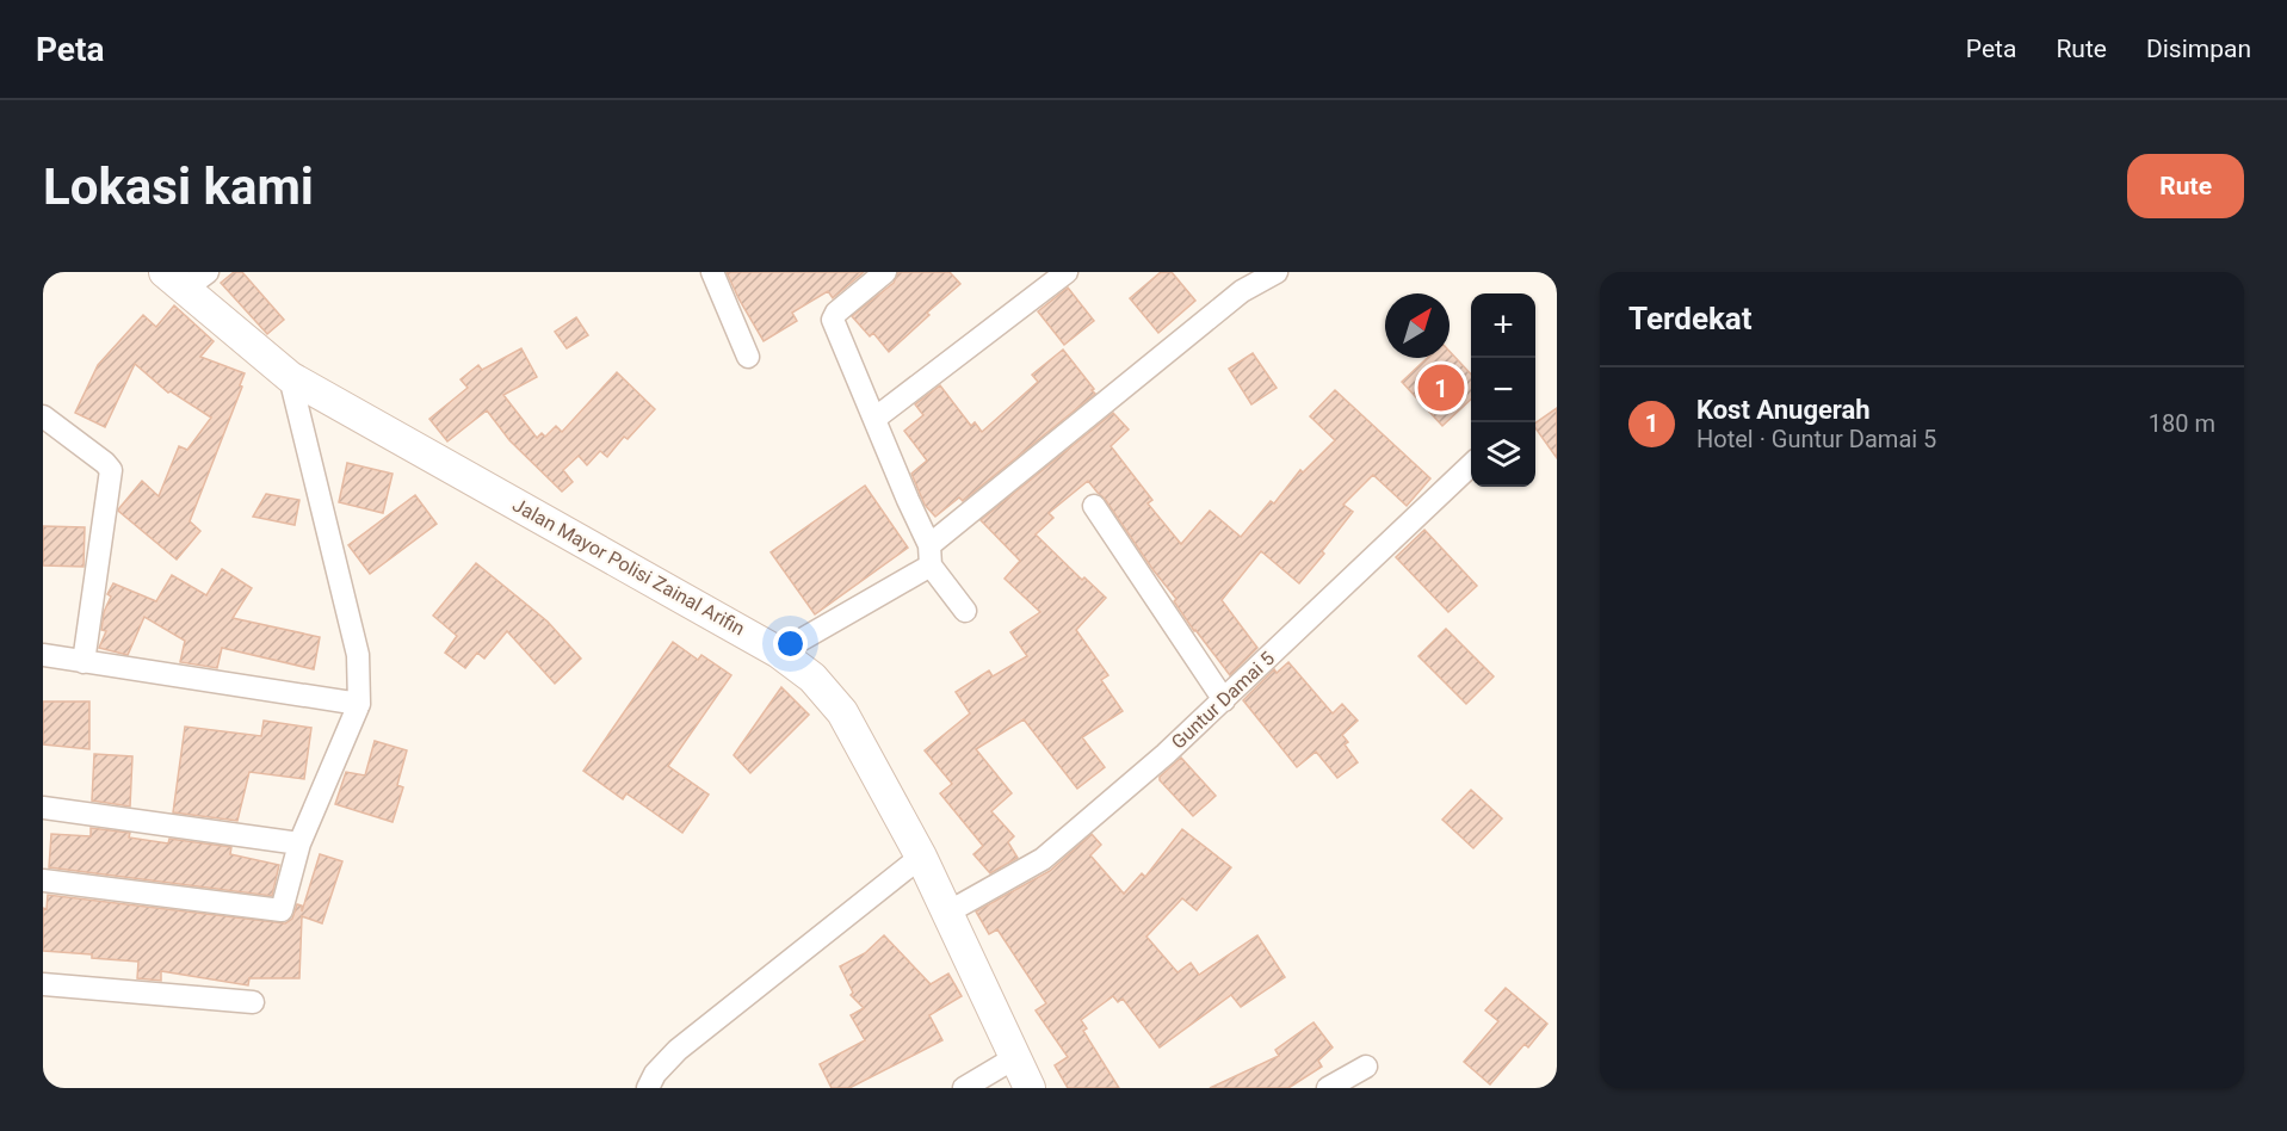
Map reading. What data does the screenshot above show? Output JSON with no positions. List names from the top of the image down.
{
  "streets": {
    "main road": ["Jalan Mayor Polisi Zainal Arifin"],
    "street": ["Guntur Damai 5"]
  },
  "crossings": [
    ["Jalan Mayor Polisi Zainal Arifin", "Guntur Damai 5"]
  ],
  "north": "top right",
  "page": {
    "header": "Peta",
    "nav": ["Peta", "Rute", "Disimpan"],
    "buttons": "Rute",
    "title": "Lokasi kami",
    "heading": "Terdekat",
    "map_buttons": ["+", "−"],
    "pins": "1",
    "list": [
      {
        "mark": "1",
        "name": "Kost Anugerah",
        "note": "Hotel · Guntur Damai 5",
        "value": "180 m"
      }
    ]
  }
}
